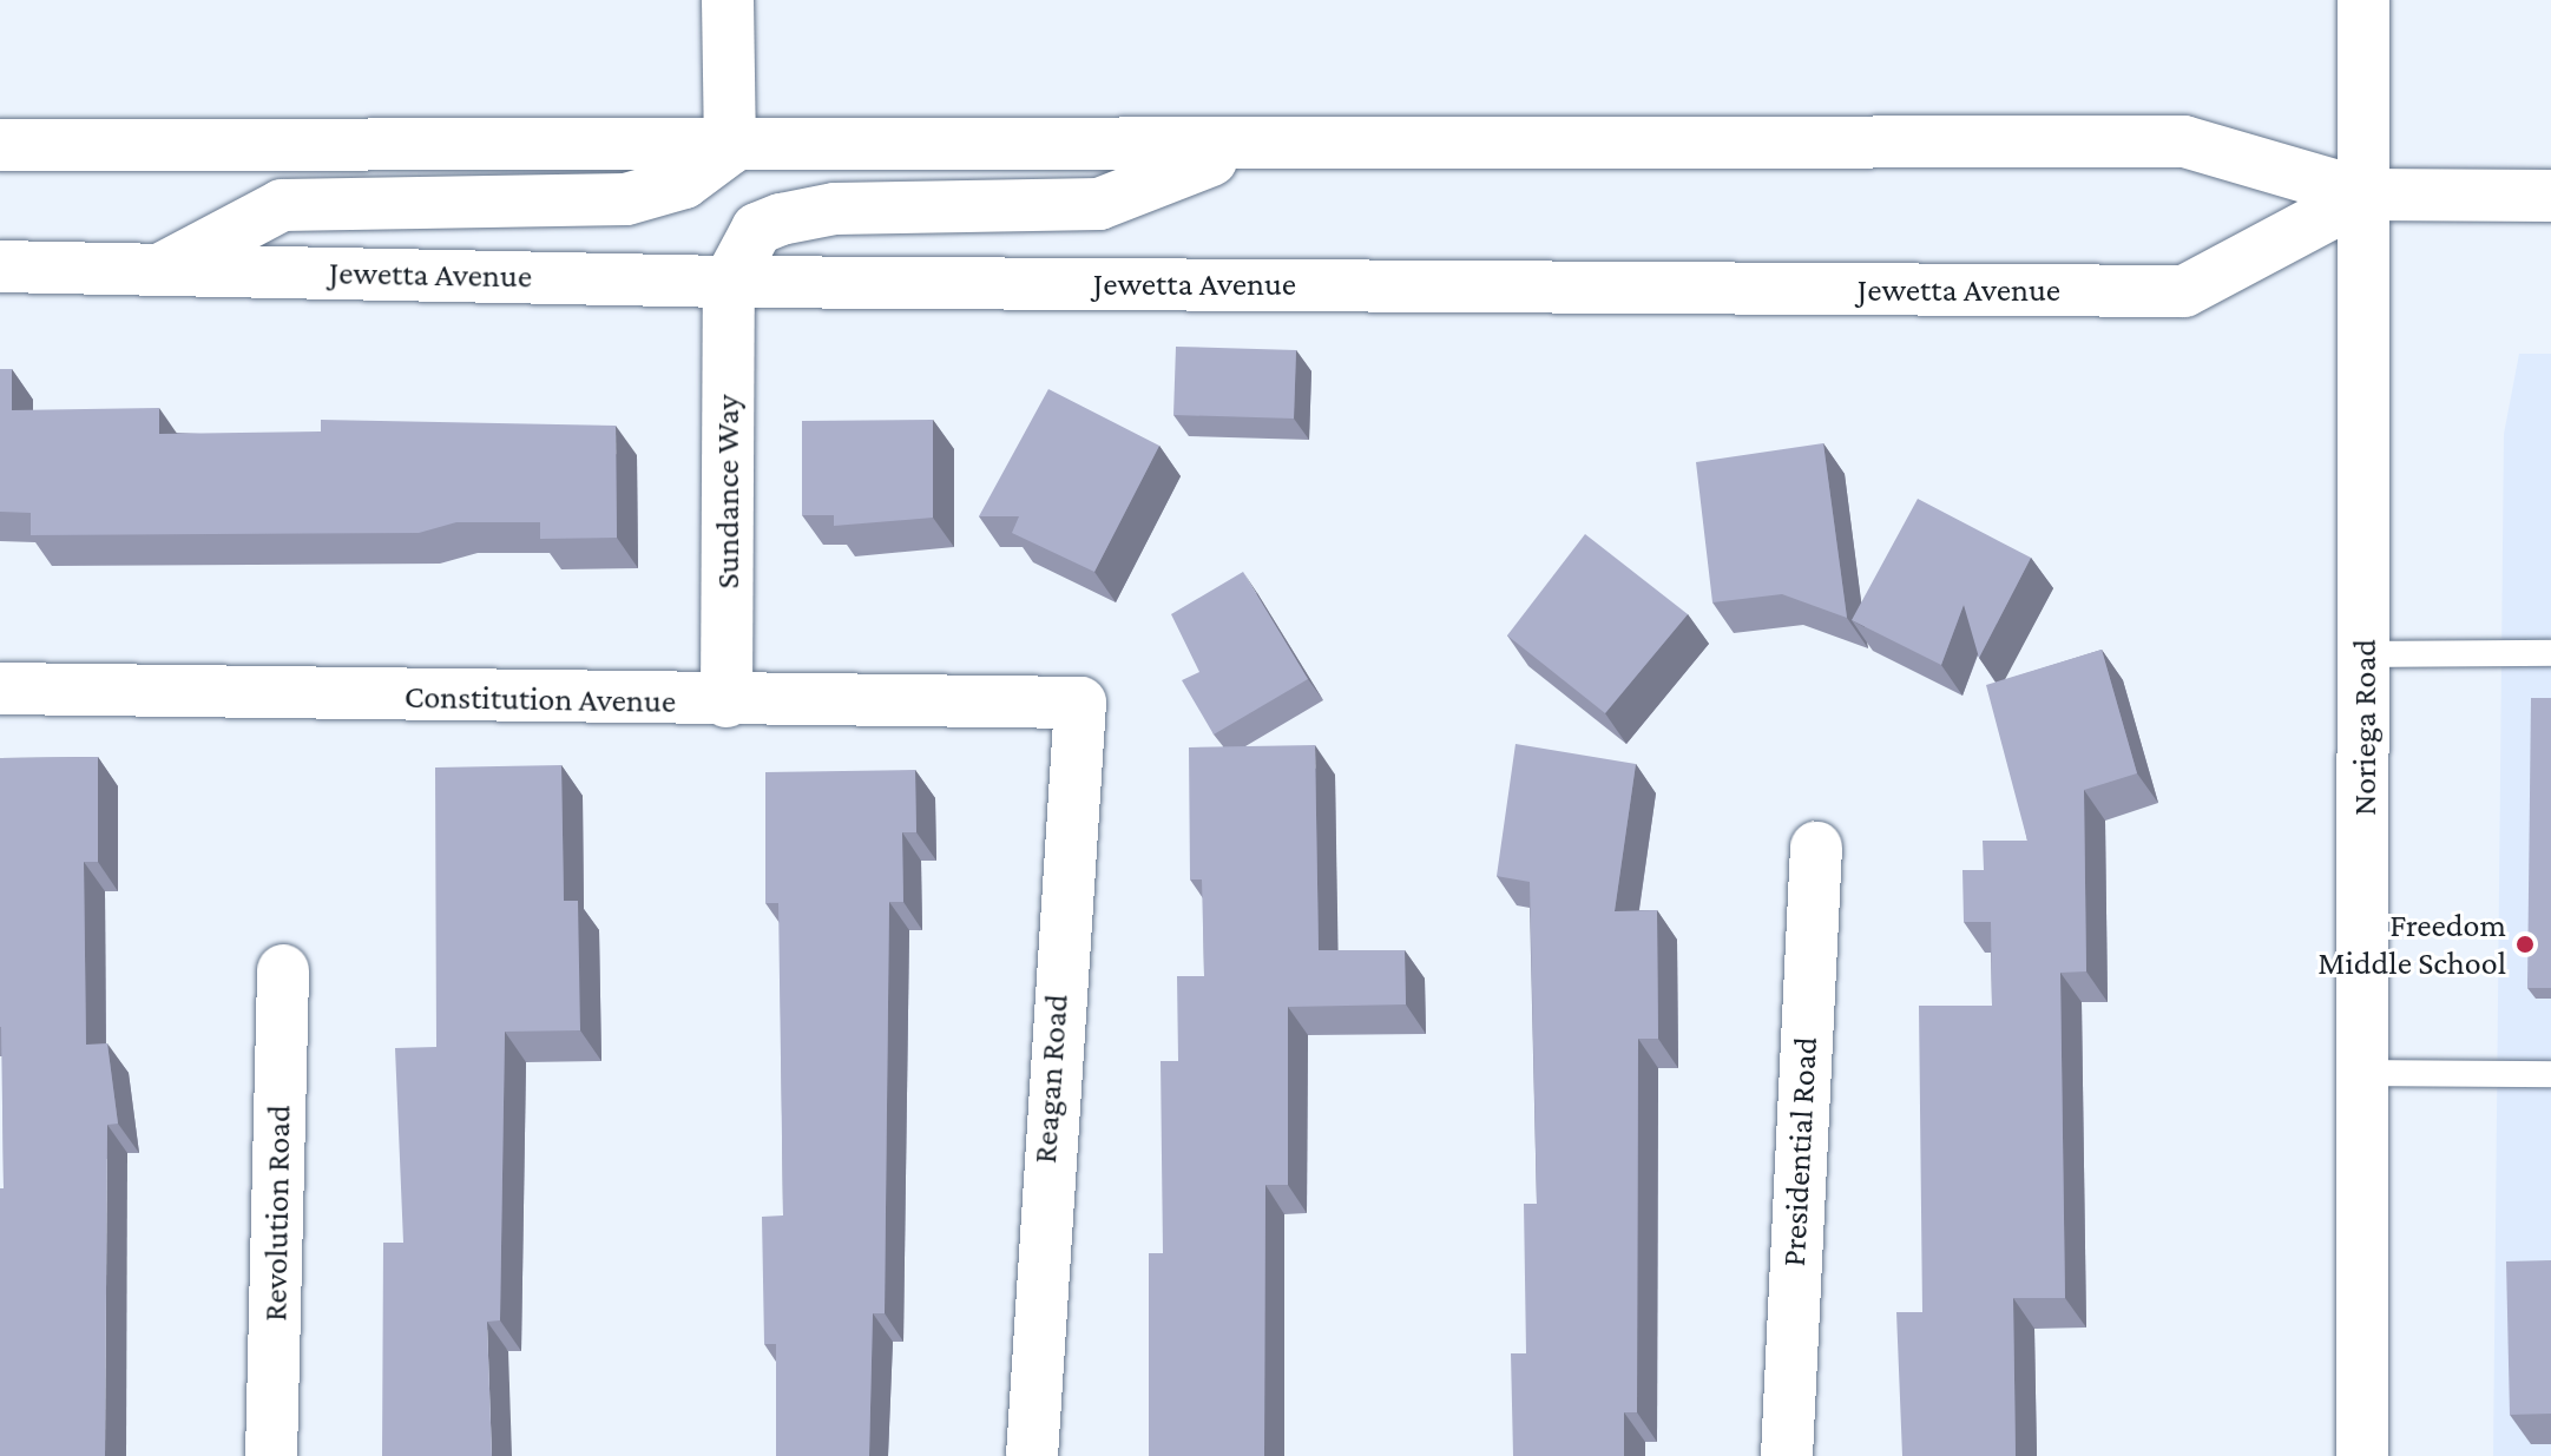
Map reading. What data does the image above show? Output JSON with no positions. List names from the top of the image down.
{
  "streets": {
    "street": [
      "Jewetta Avenue",
      "Sundance Way",
      "Constitution Avenue",
      "Noriega Road",
      "Reagan Road",
      "Presidential Road",
      "Revolution Road"
    ]
  },
  "crossings": [
    ["Jewetta Avenue", "Sundance Way"],
    ["Jewetta Avenue", "Noriega Road"],
    ["Sundance Way", "Constitution Avenue"],
    ["Constitution Avenue", "Reagan Road"]
  ],
  "places": ["Freedom Middle School"]
}
